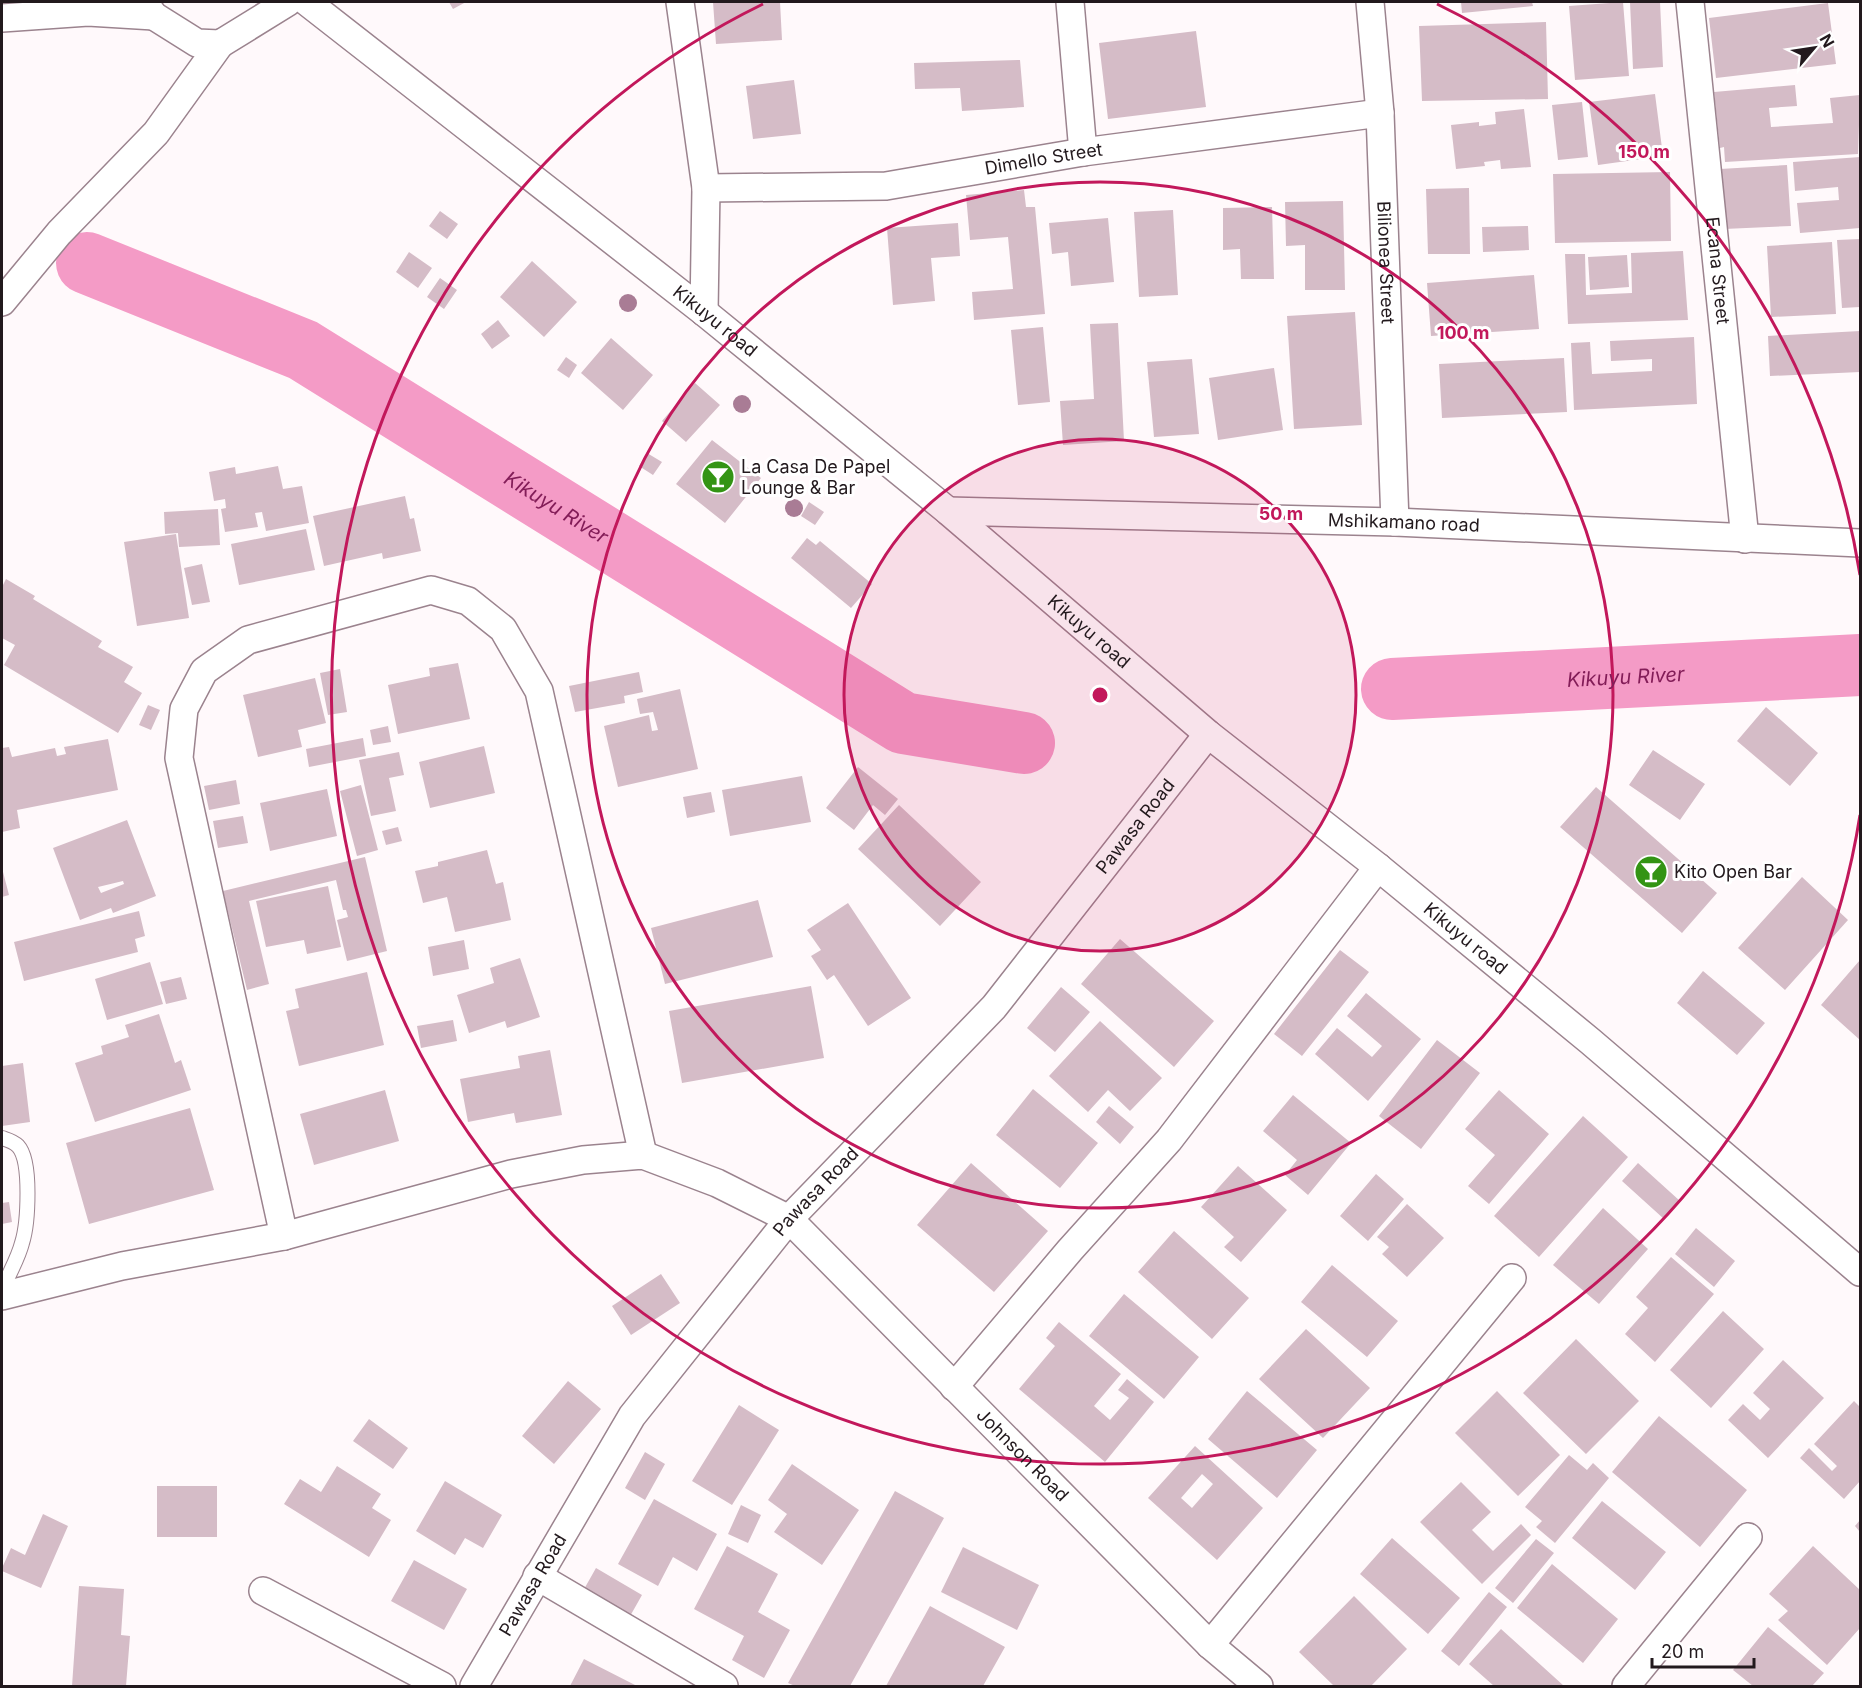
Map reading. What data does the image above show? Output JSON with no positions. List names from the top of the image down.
{
  "streets": {
    "street": [
      "Dimello Street",
      "Bilionea Street",
      "Ecana Street",
      "Kikuyu road",
      "Mshikamano road",
      "Pawasa Road",
      "Johnson Road"
    ]
  },
  "crossings": [
    ["Dimello Street", "Bilionea Street"],
    ["Bilionea Street", "Mshikamano road"],
    ["Ecana Street", "Mshikamano road"],
    ["Kikuyu road", "Mshikamano road"],
    ["Kikuyu road", "Pawasa Road"],
    ["Pawasa Road", "Johnson Road"]
  ],
  "water": ["Kikuyu River"],
  "places": {
    "bar": ["La Casa De Papel Lounge & Bar", "Kito Open Bar"]
  },
  "scale_bar": "20 m",
  "north": "top right",
  "rings": ["150 m", "100 m", "50 m"]
}
